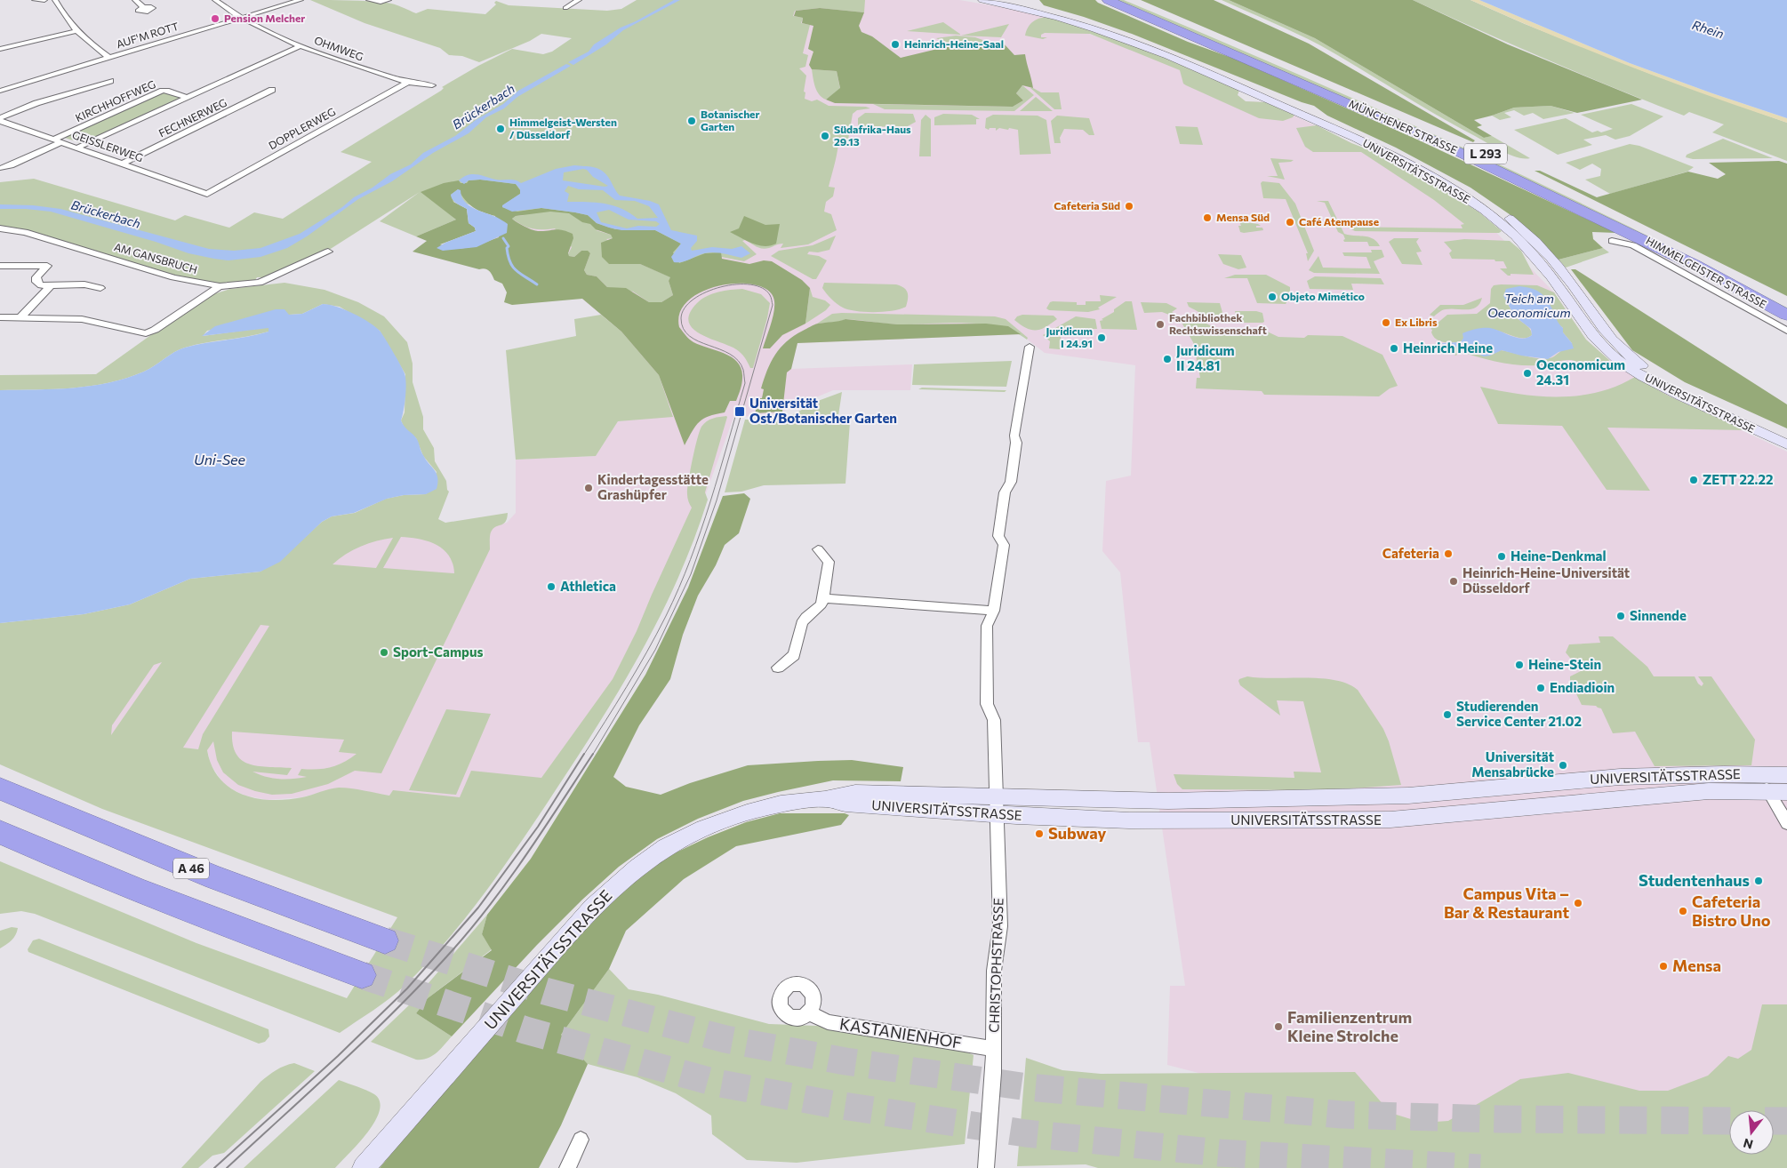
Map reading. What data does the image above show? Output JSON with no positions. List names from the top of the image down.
{
  "streets": {
    "highway": ["MÜNCHENER STRASSE", "L 293", "A 46"],
    "street": [
      "AUF'M ROTT",
      "OHMWEG",
      "KIRCHHOFFWEG",
      "FECHNERWEG",
      "DOPPLERWEG",
      "GEISSLERWEG",
      "UNIVERSITÄTSSTRASSE",
      "AM GANSBRUCH",
      "HIMMELGEISTER STRASSE",
      "CHRISTOPHSTRASSE",
      "KASTANIENHOF"
    ]
  },
  "crossings": [
    ["AUF'M ROTT", "OHMWEG"],
    ["OHMWEG", "KIRCHHOFFWEG"],
    ["OHMWEG", "DOPPLERWEG"],
    ["KIRCHHOFFWEG", "GEISSLERWEG"],
    ["FECHNERWEG", "GEISSLERWEG"],
    ["DOPPLERWEG", "GEISSLERWEG"],
    ["UNIVERSITÄTSSTRASSE", "CHRISTOPHSTRASSE"],
    ["CHRISTOPHSTRASSE", "KASTANIENHOF"]
  ],
  "water": [
    "Rhein",
    "Brückerbach",
    "Teich am Oeconomicum",
    "Uni-See"
  ],
  "places": {
    "other": [
      "Pension Melcher",
      "Heinrich-Heine-Saal",
      "Botanischer Garten",
      "Himmelgeist-Wersten / Düsseldorf",
      "Südafrika-Haus 29.13",
      "Cafeteria Süd",
      "Mensa Süd",
      "Café Atempause",
      "Objeto Mimético",
      "Ex Libris",
      "Fachbibliothek Rechtswissenschaft",
      "Juridicum I 24.91",
      "Heinrich Heine",
      "Juridicum II 24.81",
      "Oeconomicum 24.31",
      "ZETT 22.22",
      "Kindertagesstätte Grashüpfer",
      "Cafeteria",
      "Heine-Denkmal",
      "Heinrich-Heine-Universität Düsseldorf",
      "Athletica",
      "Sinnende",
      "Sport-Campus",
      "Heine-Stein",
      "Endiadioin",
      "Studierenden Service Center 21.02",
      "Universität Mensabrücke",
      "Subway",
      "Studentenhaus",
      "Campus Vita – Bar & Restaurant",
      "Cafeteria Bistro Uno",
      "Mensa",
      "Familienzentrum Kleine Strolche"
    ],
    "transit": ["Universität Ost/Botanischer Garten"]
  },
  "north": "bottom"
}
